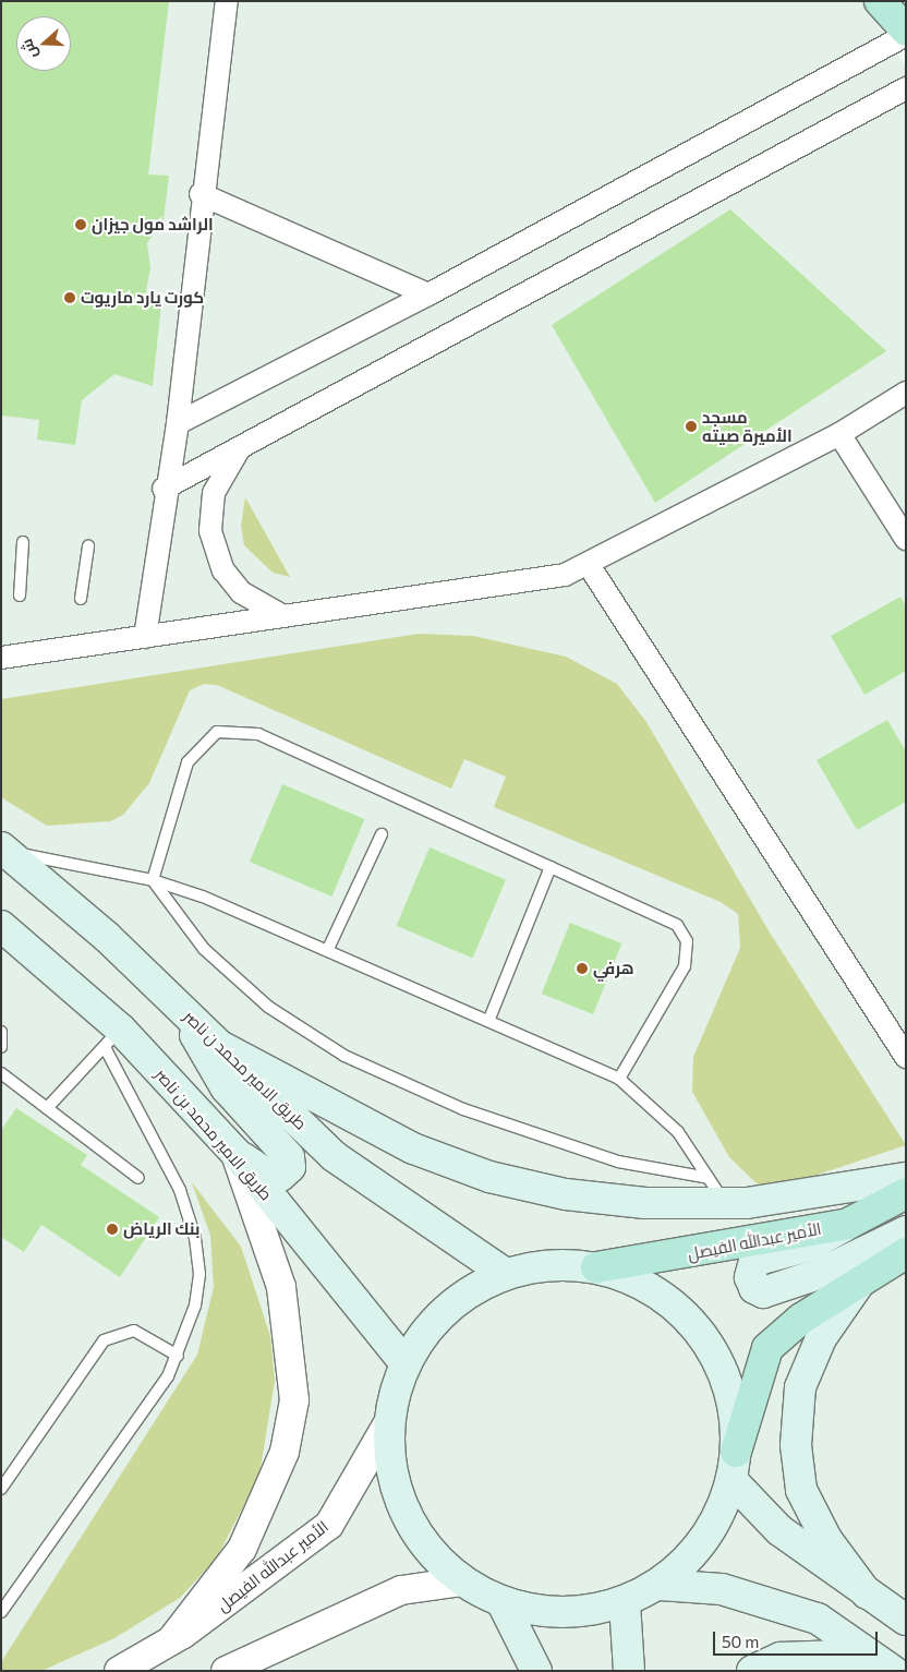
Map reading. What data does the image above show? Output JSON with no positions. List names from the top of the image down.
{
  "streets": {
    "main road": ["طريق الامير محمد ن ناصر", "طريق الامير محمد بن ناصر", "الأمير عبدالله الفيصل"]
  },
  "places": [
    "الراشد مول جيزان",
    "كورت يارد ماريوت",
    "مسجد الأميرة صيته",
    "هرفي",
    "بنك الرياض"
  ],
  "scale_bar": "50 m",
  "north": "left"
}
